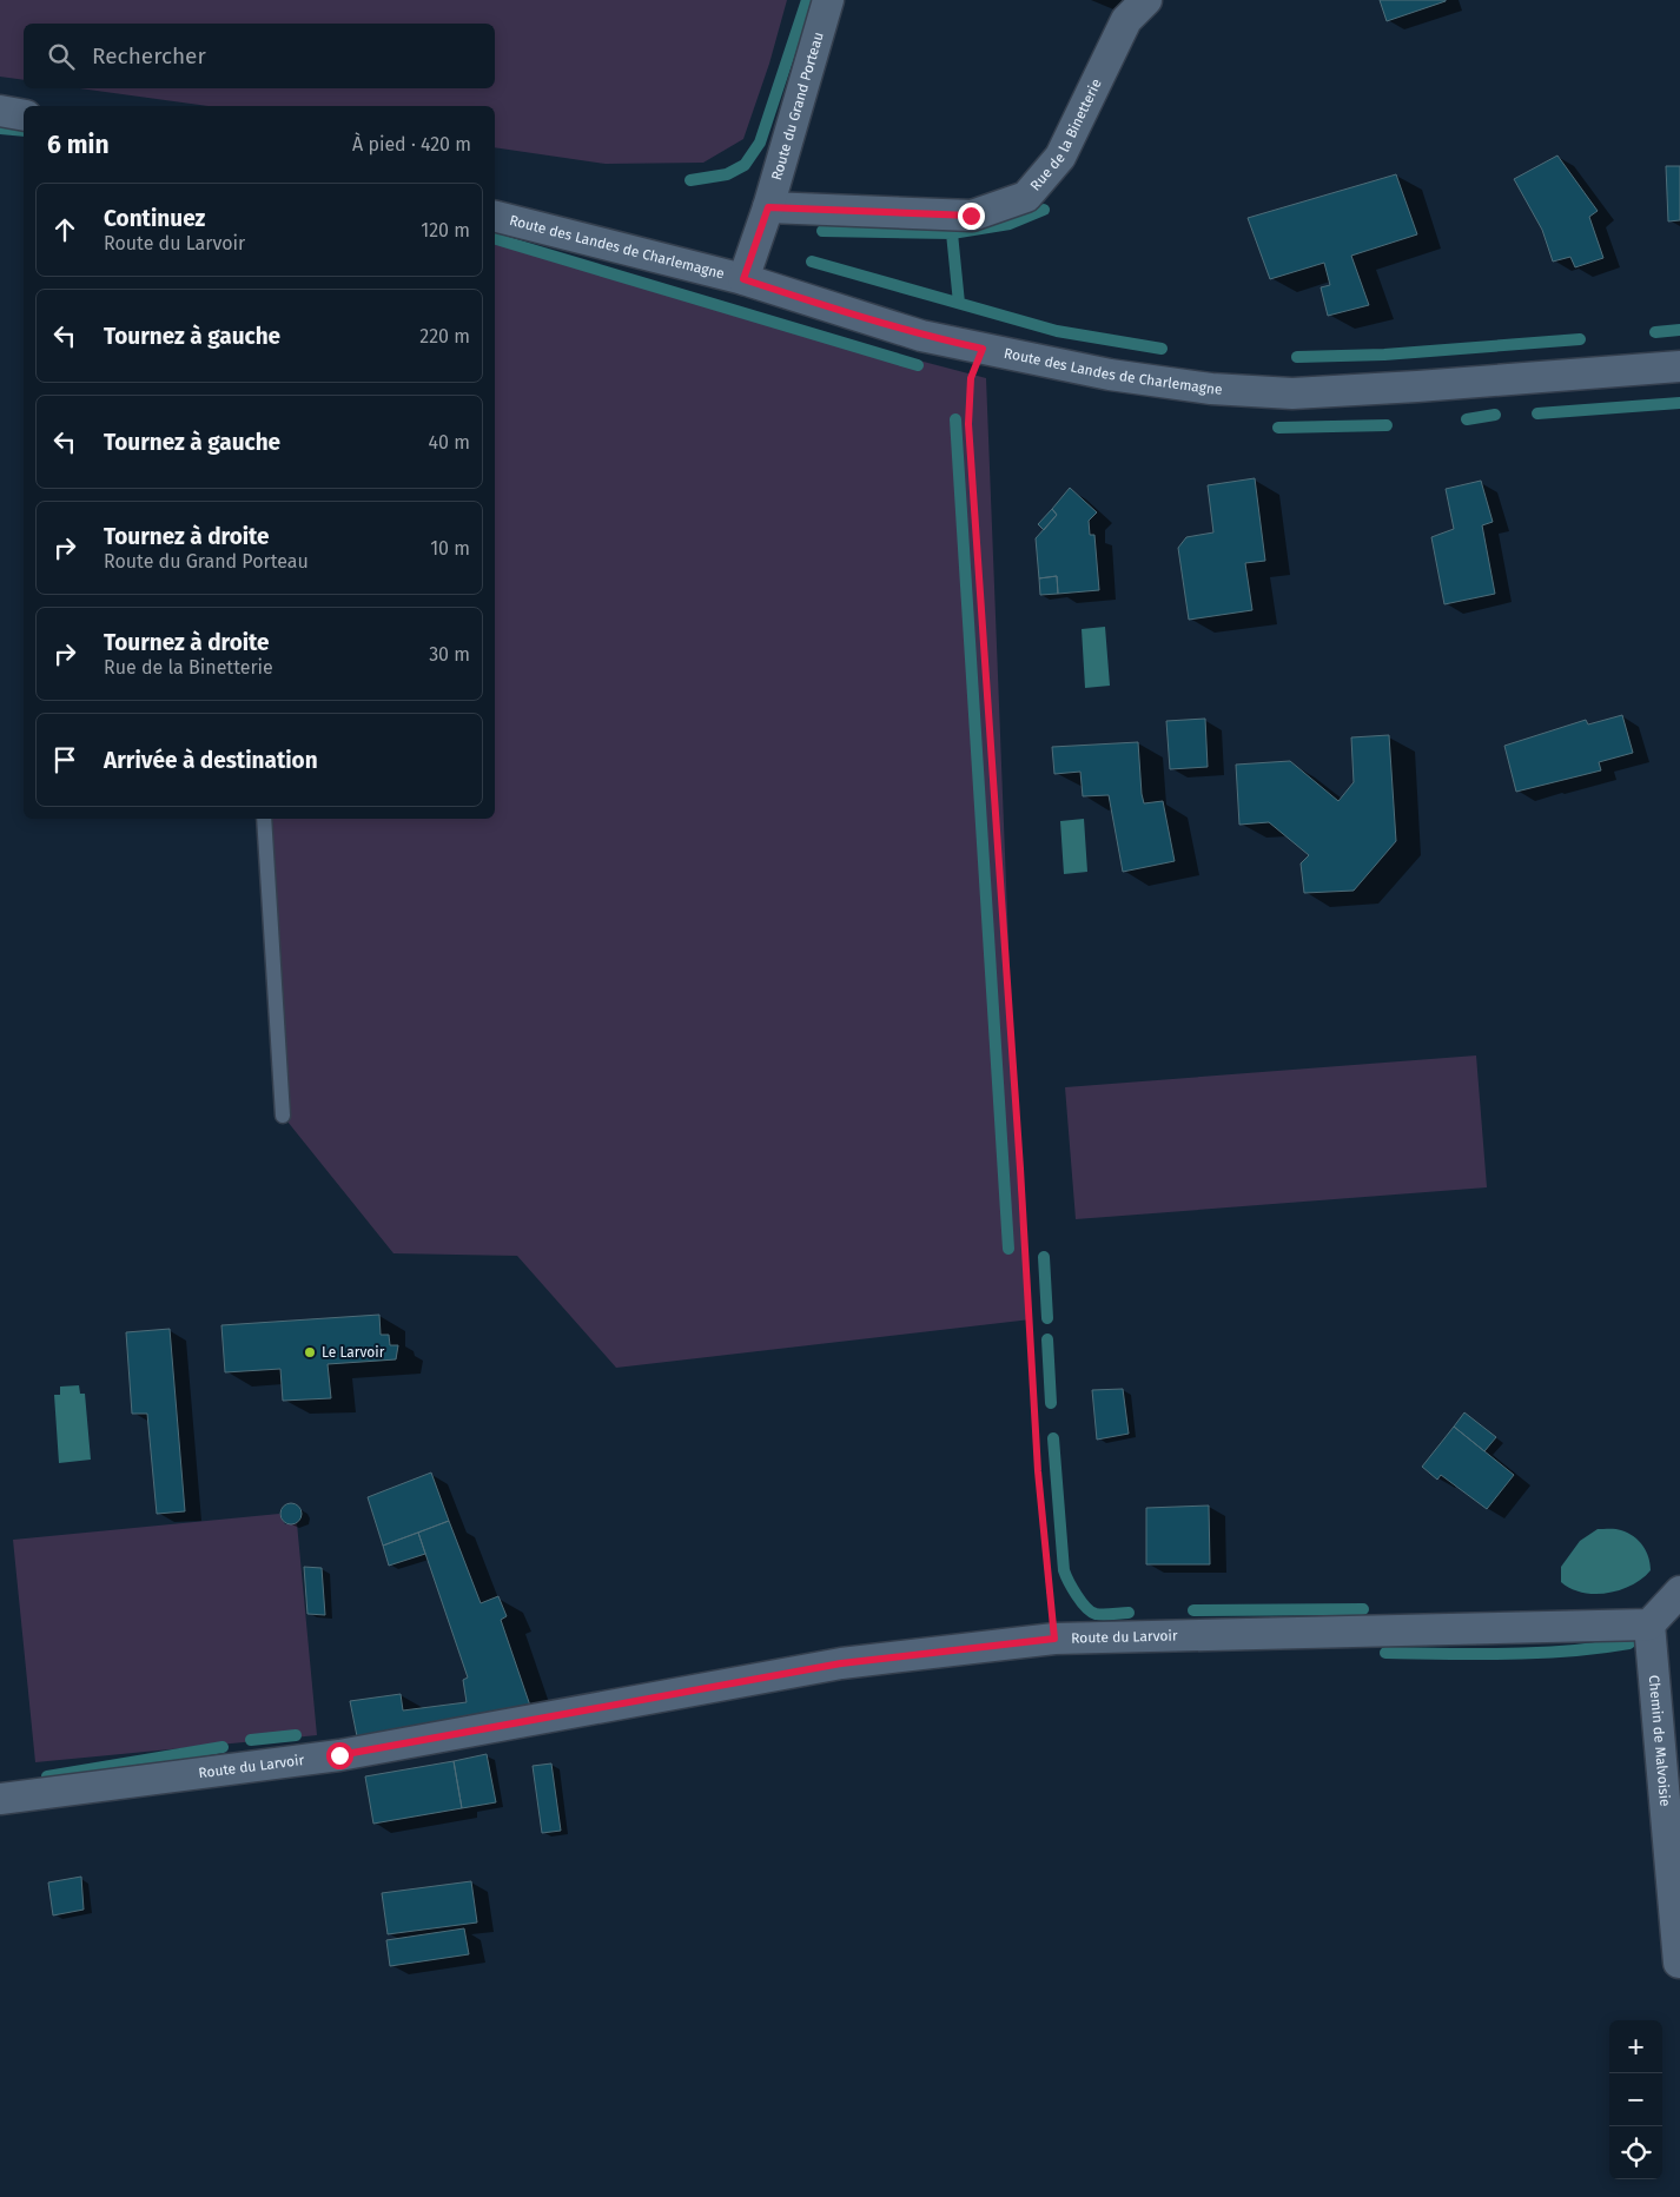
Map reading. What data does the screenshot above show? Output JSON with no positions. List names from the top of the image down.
{
  "streets": {
    "street": [
      "Route du Grand Porteau",
      "Rue de la Binetterie",
      "Route des Landes de Charlemagne",
      "Route du Larvoir",
      "Chemin de Malvoisie"
    ]
  },
  "crossings": [
    ["Route du Grand Porteau", "Rue de la Binetterie"],
    ["Route du Grand Porteau", "Route des Landes de Charlemagne"],
    ["Route du Larvoir", "Chemin de Malvoisie"]
  ],
  "places": ["Le Larvoir"],
  "page": {
    "search": "Rechercher",
    "heading": ["6 min", "À pied · 420 m"],
    "list": [
      ["Continuez", "Route du Larvoir", "120 m"],
      ["Tournez à gauche", "220 m"],
      ["Tournez à gauche", "40 m"],
      ["Tournez à droite", "Route du Grand Porteau", "10 m"],
      ["Tournez à droite", "Rue de la Binetterie", "30 m"],
      "Arrivée à destination"
    ],
    "map_buttons": ["+", "−"]
  }
}
